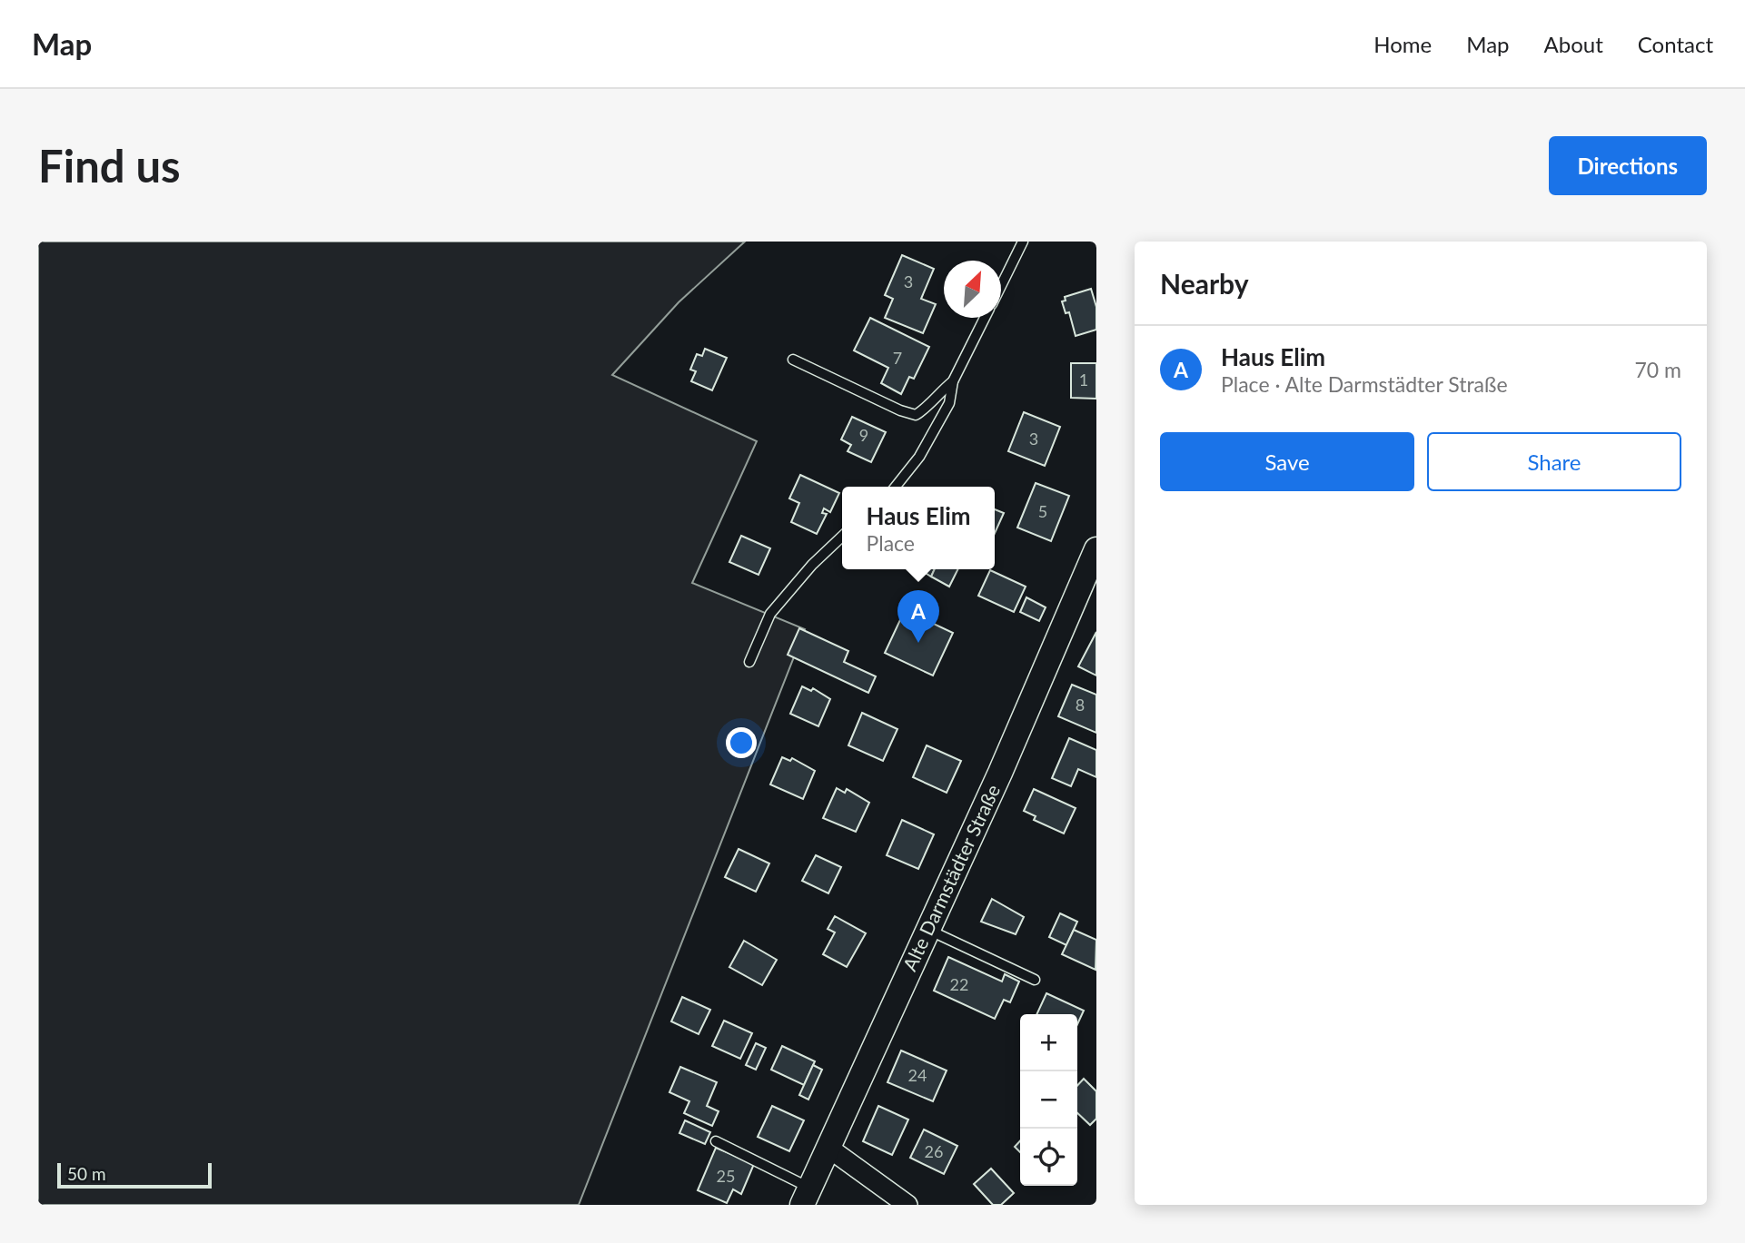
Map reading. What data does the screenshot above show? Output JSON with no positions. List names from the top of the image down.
{
  "streets": {
    "street": ["Alte Darmstädter Straße"]
  },
  "house_numbers": [
    "3",
    "7",
    "1",
    "9",
    "3",
    "5",
    "8",
    "22",
    "24",
    "26",
    "25"
  ],
  "scale_bar": "50 m",
  "north": "top right",
  "page": {
    "header": "Map",
    "nav": [
      "Home",
      "Map",
      "About",
      "Contact"
    ],
    "buttons": [
      "Directions",
      ["Save", "Share"]
    ],
    "title": "Find us",
    "heading": "Nearby",
    "list": [
      {
        "mark": "A",
        "name": "Haus Elim",
        "note": "Place · Alte Darmstädter Straße",
        "value": "70 m"
      }
    ],
    "popup": ["Haus Elim", "Place"],
    "pins": "A",
    "map_buttons": ["+", "−"],
    "scale": "50 m"
  }
}
